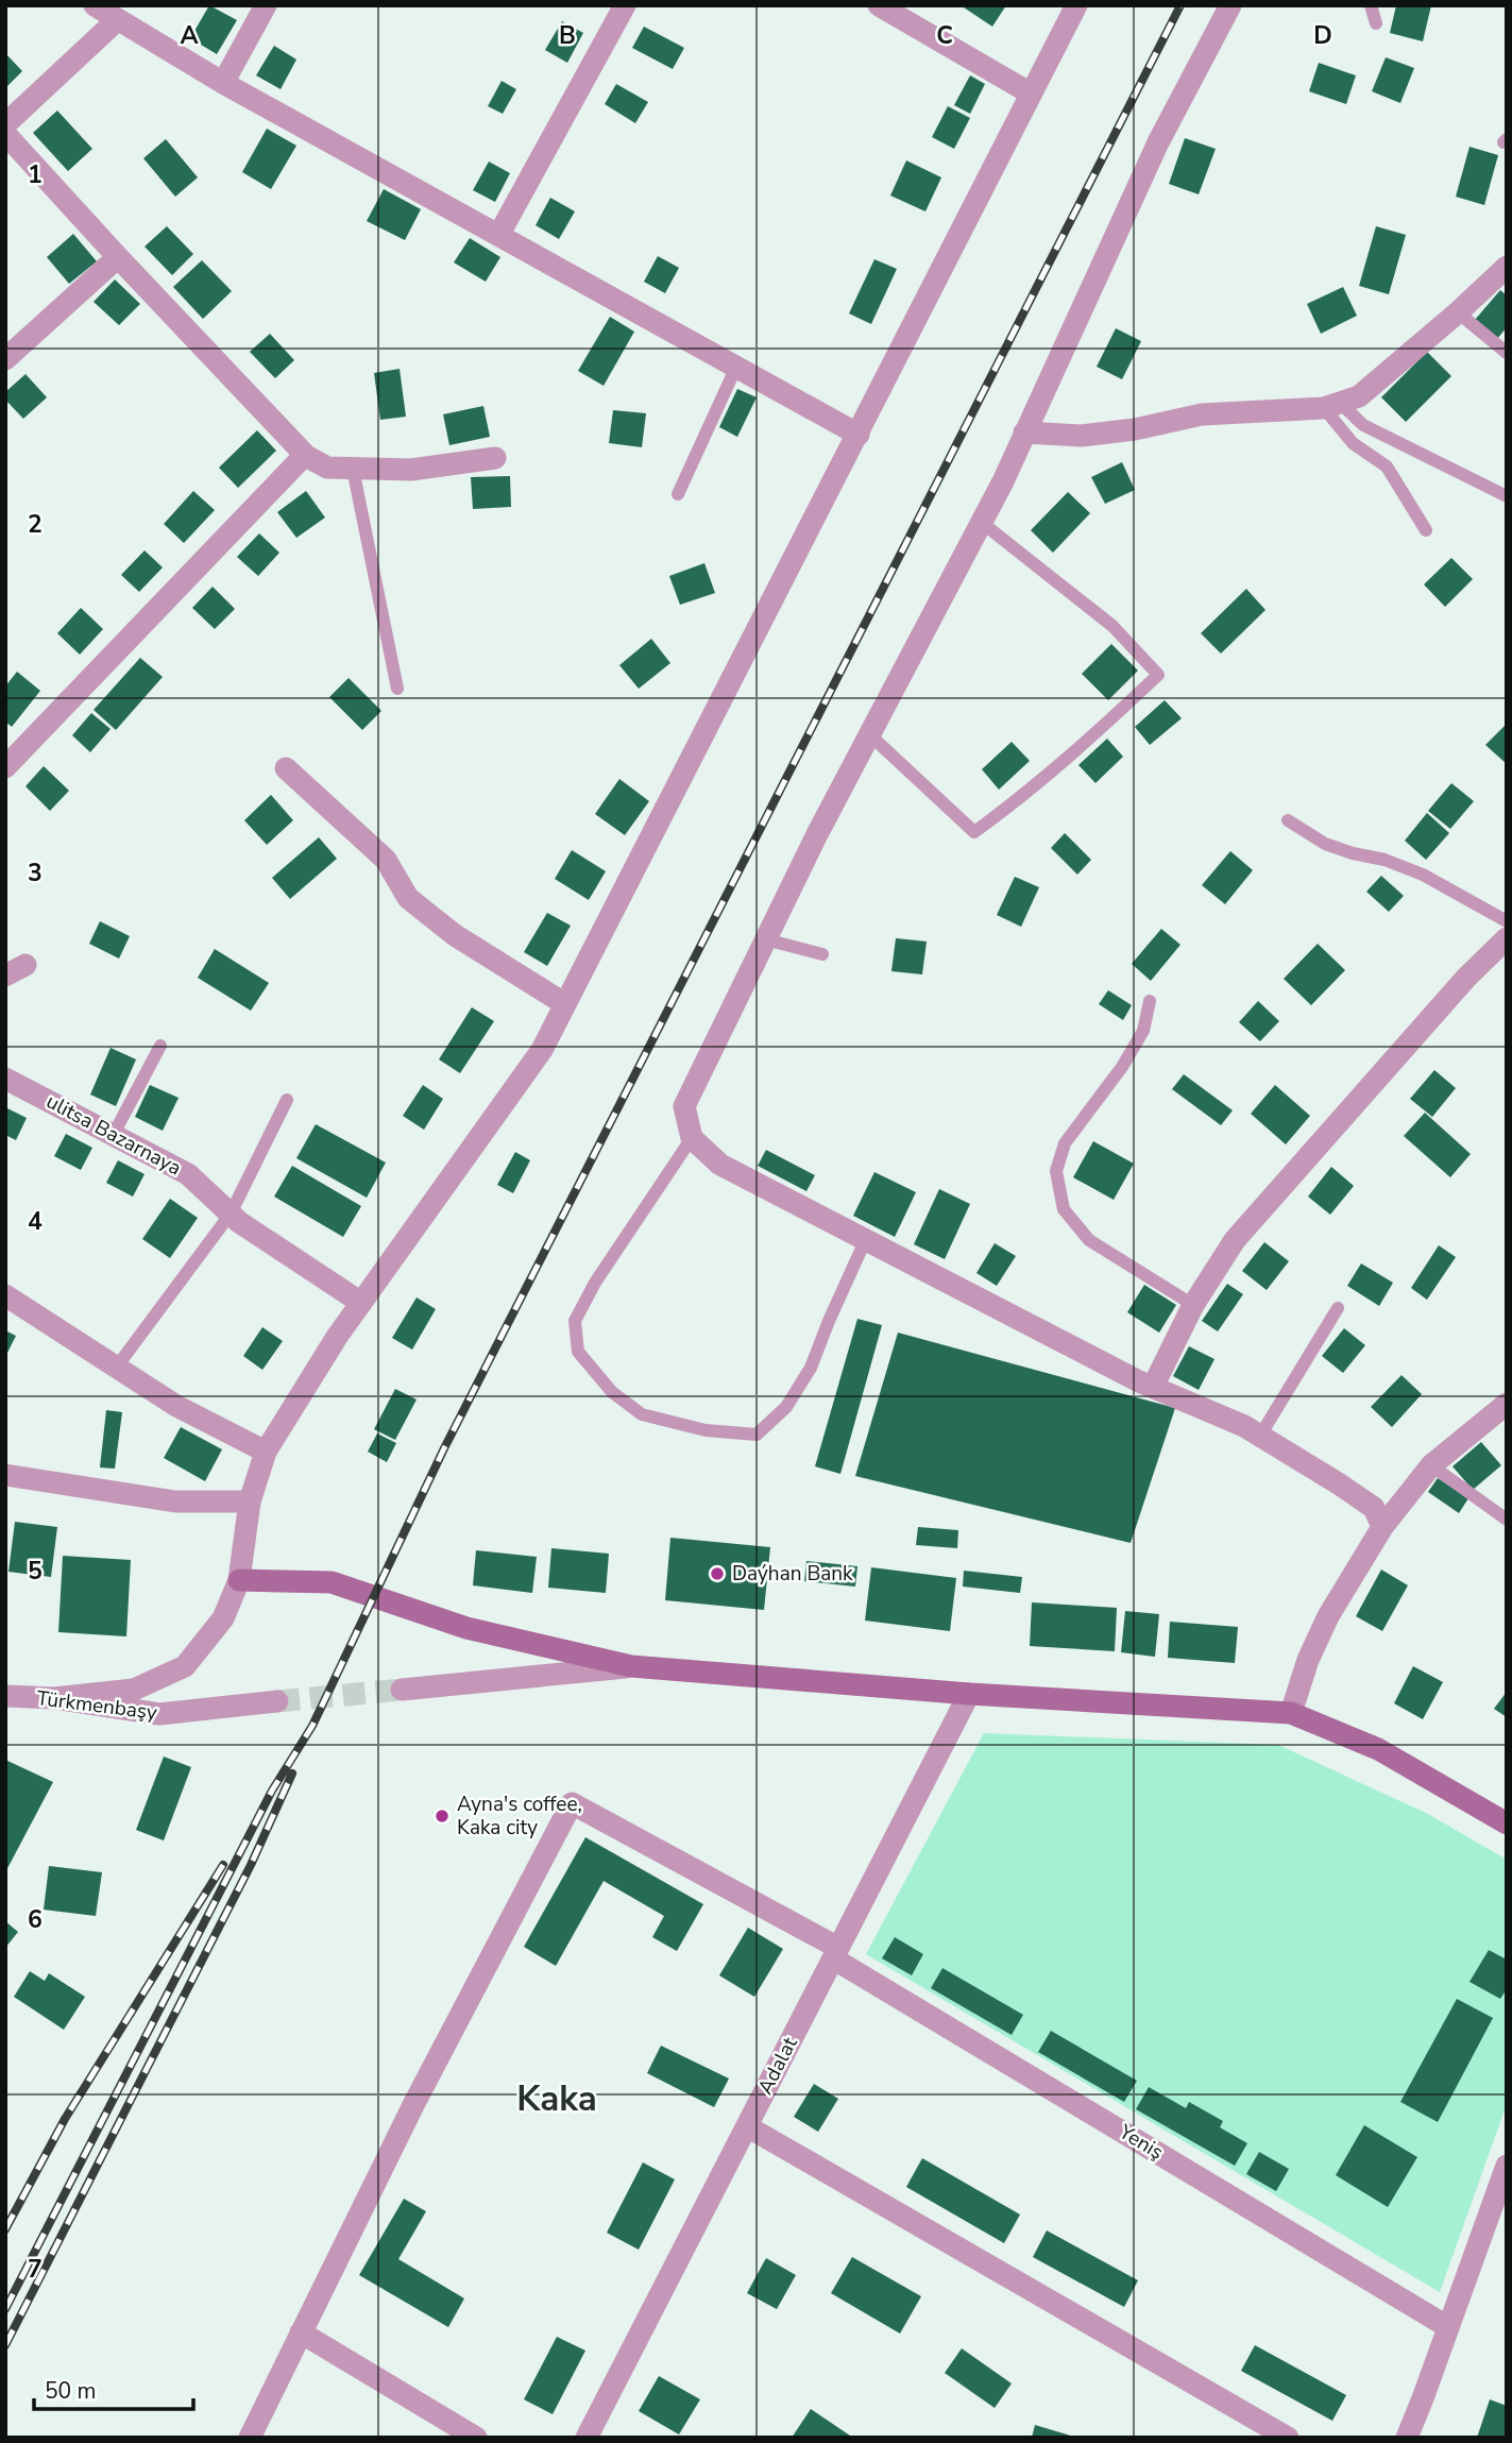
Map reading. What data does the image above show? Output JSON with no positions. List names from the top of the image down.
{
  "streets": {
    "street": [
      "ulitsa Bazarnaya",
      "Türkmenbaşy",
      "Adalat",
      "Yeniş"
    ]
  },
  "crossings": [
    ["Adalat", "Yeniş"]
  ],
  "districts": ["Kaka"],
  "places": ["Daýhan Bank", "Ayna's coffee, Kaka city"],
  "scale_bar": "50 m",
  "grid": {
    "columns": [
      "A",
      "B",
      "C",
      "D"
    ],
    "rows": [
      "1",
      "2",
      "3",
      "4",
      "5",
      "6",
      "7"
    ]
  }
}
